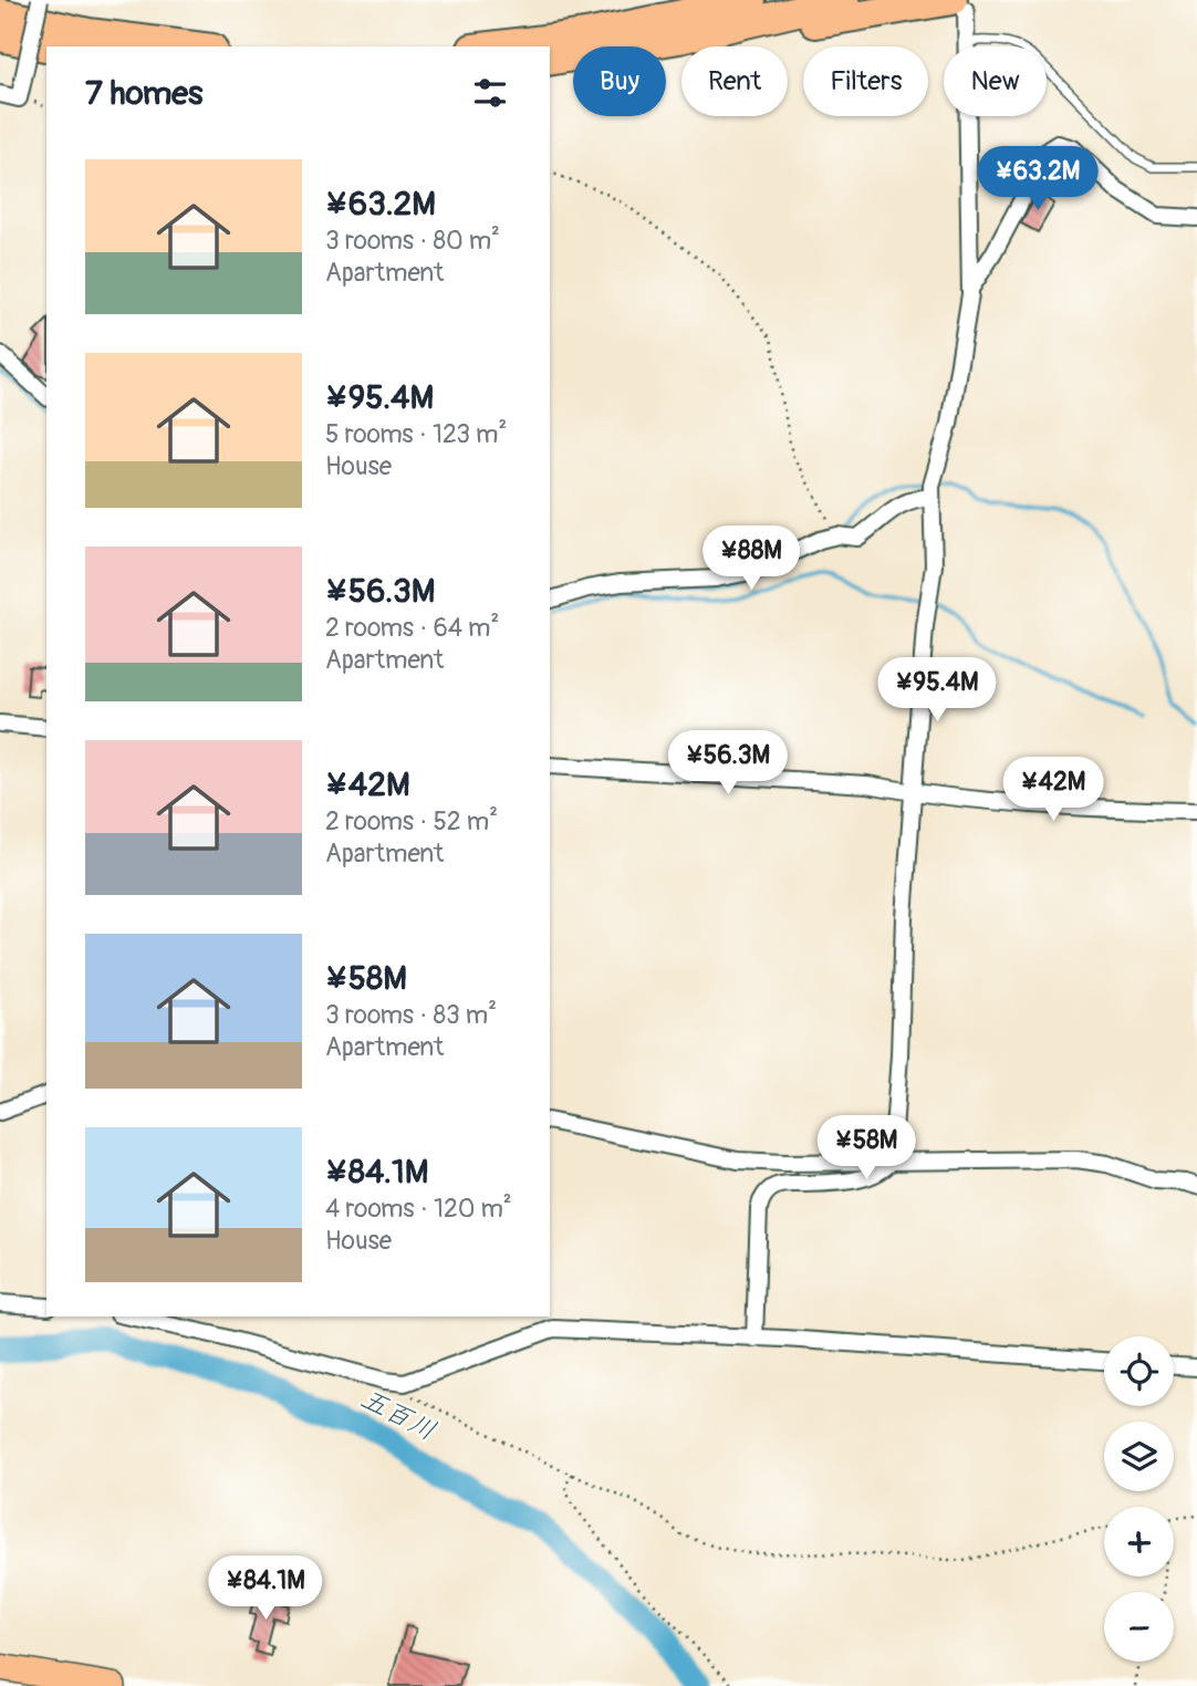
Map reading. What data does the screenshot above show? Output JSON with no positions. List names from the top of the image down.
{
  "water": ["五百川"],
  "page": {
    "chip": [
      "Buy",
      "Rent",
      "Filters",
      "New"
    ],
    "heading": "7 homes",
    "list": [
      {
        "name": "¥63.2M",
        "note": "3 rooms · 80 m² · Apartment"
      },
      {
        "name": "¥95.4M",
        "note": "5 rooms · 123 m² · House"
      },
      {
        "name": "¥56.3M",
        "note": "2 rooms · 64 m² · Apartment"
      },
      {
        "name": "¥42M",
        "note": "2 rooms · 52 m² · Apartment"
      },
      {
        "name": "¥58M",
        "note": "3 rooms · 83 m² · Apartment"
      },
      {
        "name": "¥84.1M",
        "note": "4 rooms · 120 m² · House"
      }
    ],
    "price": [
      "¥63.2M",
      "¥88M",
      "¥95.4M",
      "¥56.3M",
      "¥42M",
      "¥58M",
      "¥84.1M"
    ],
    "map_buttons": ["+", "−"]
  }
}
